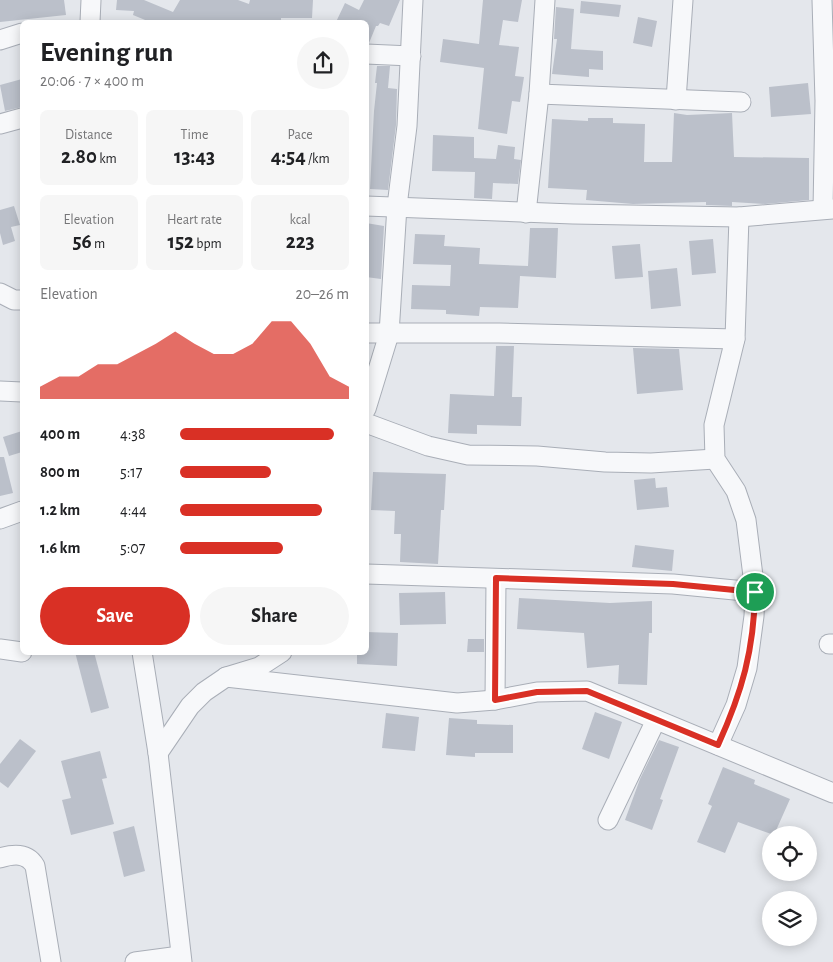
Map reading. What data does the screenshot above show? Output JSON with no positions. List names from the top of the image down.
{
  "page": {
    "heading": ["Evening run", "20:06 · 7 × 400 m"],
    "stats": [
      ["Distance", "2.80 km"],
      ["Time", "13:43"],
      ["Pace", "4:54 /km"],
      ["Elevation", "56 m"],
      ["Heart rate", "152 bpm"],
      ["kcal", "223"]
    ],
    "chart": ["Elevation", "20–26 m"],
    "list": [
      {
        "name": "400 m",
        "note": "4:38"
      },
      {
        "name": "800 m",
        "note": "5:17"
      },
      {
        "name": "1.2 km",
        "note": "4:44"
      },
      {
        "name": "1.6 km",
        "note": "5:07"
      }
    ],
    "buttons": ["Save", "Share"]
  }
}
